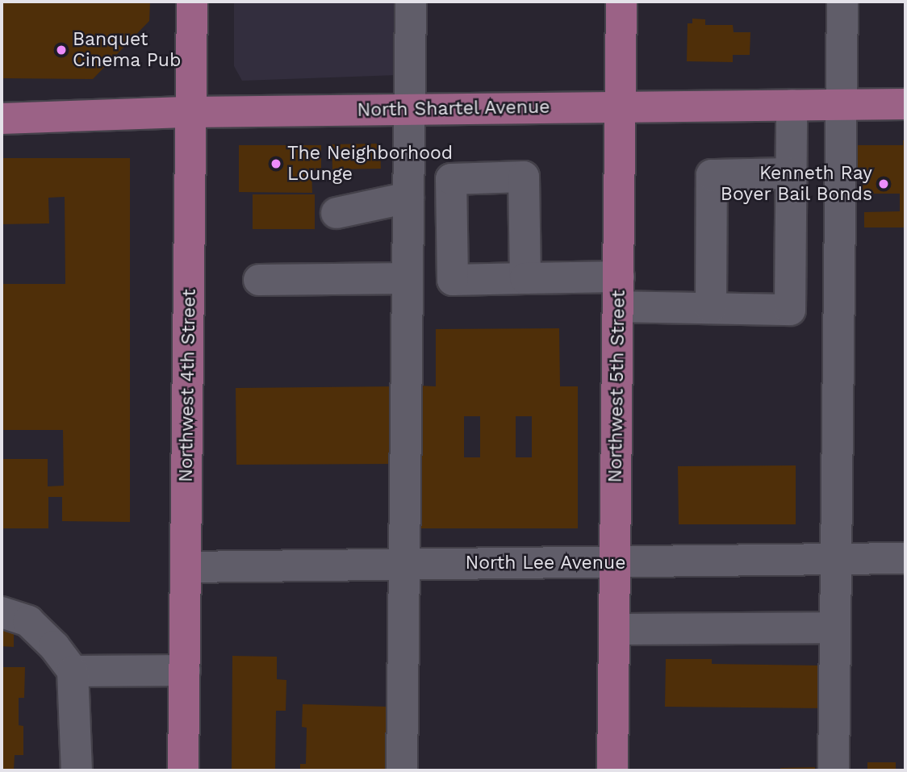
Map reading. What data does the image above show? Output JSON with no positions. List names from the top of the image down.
{
  "streets": {
    "main road": ["North Shartel Avenue", "Northwest 4th Street", "Northwest 5th Street"],
    "street": ["North Lee Avenue"]
  },
  "crossings": [
    ["North Shartel Avenue", "Northwest 4th Street"],
    ["North Shartel Avenue", "Northwest 5th Street"],
    ["Northwest 4th Street", "North Lee Avenue"],
    ["Northwest 5th Street", "North Lee Avenue"]
  ],
  "places": ["Banquet Cinema Pub", "The Neighborhood Lounge", "Kenneth Ray Boyer Bail Bonds"]
}
